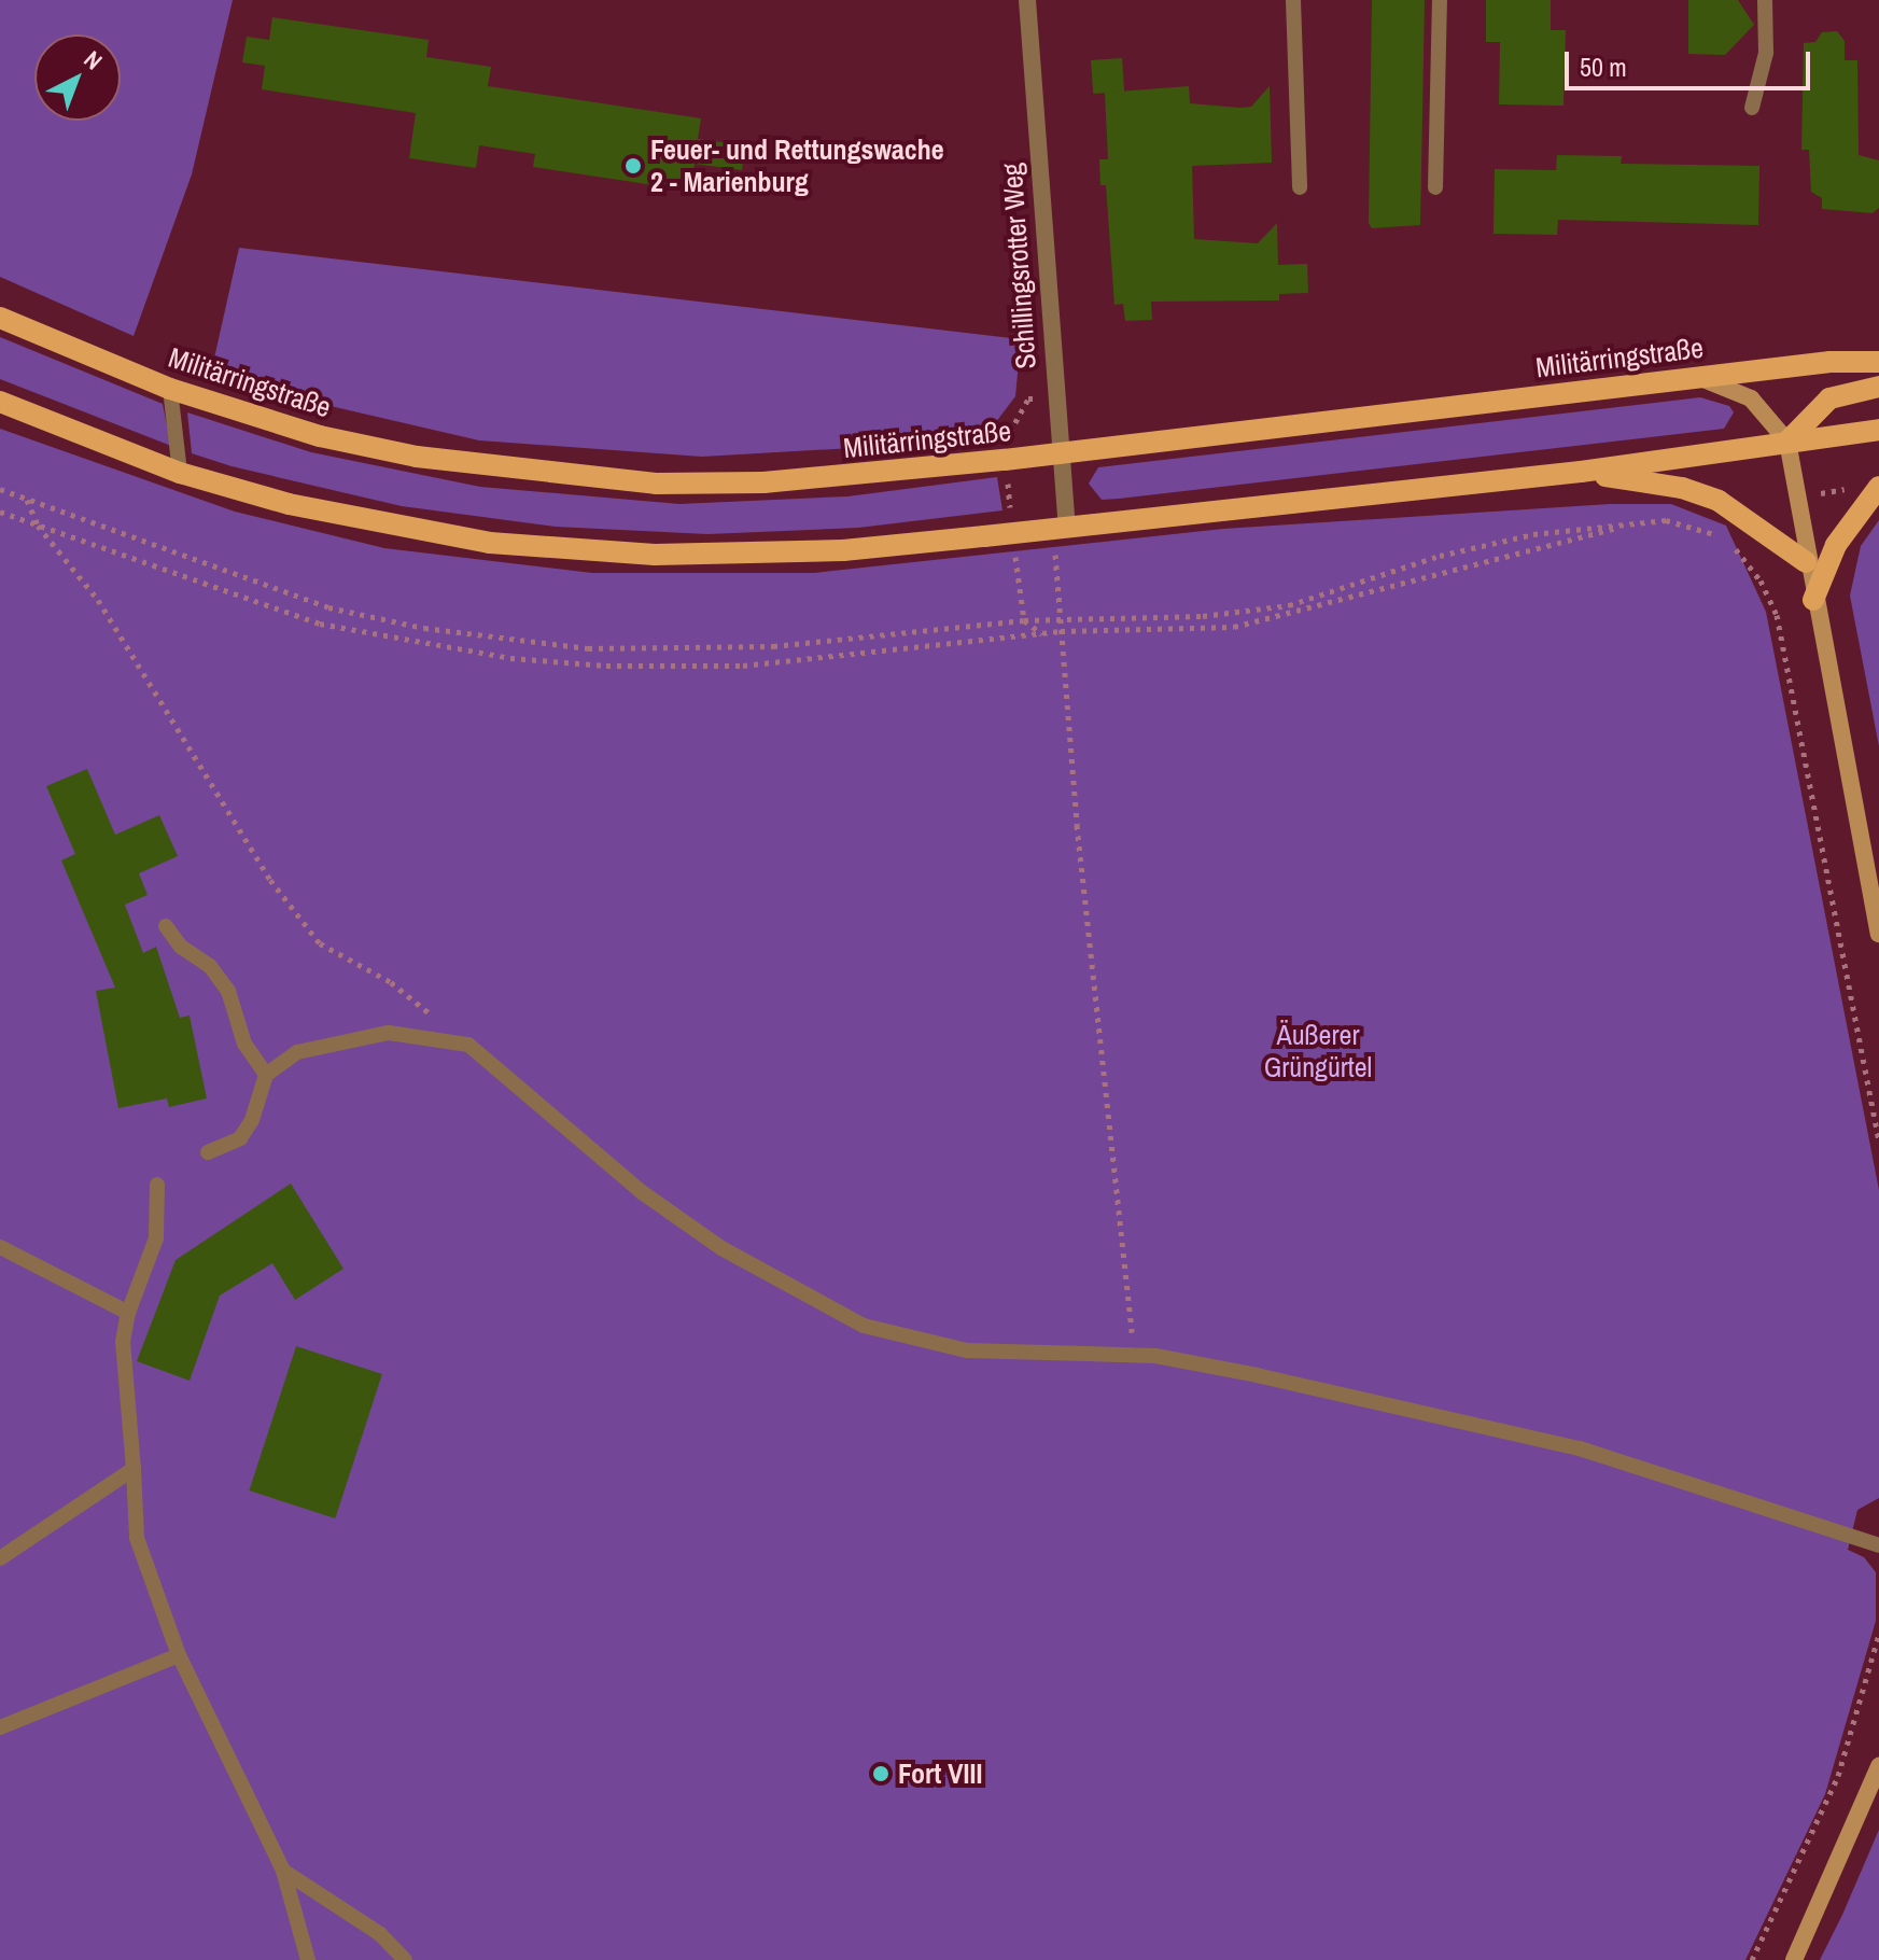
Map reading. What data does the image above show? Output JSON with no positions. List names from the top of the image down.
{
  "streets": {
    "main road": ["Militärringstraße"],
    "street": ["Schillingsrotter Weg"]
  },
  "crossings": [
    ["Schillingsrotter Weg", "Militärringstraße"]
  ],
  "parks": ["Äußerer Grüngürtel"],
  "places": ["Feuer- und Rettungswache 2 - Marienburg", "Fort VIII"],
  "scale_bar": "50 m",
  "north": "top right"
}
